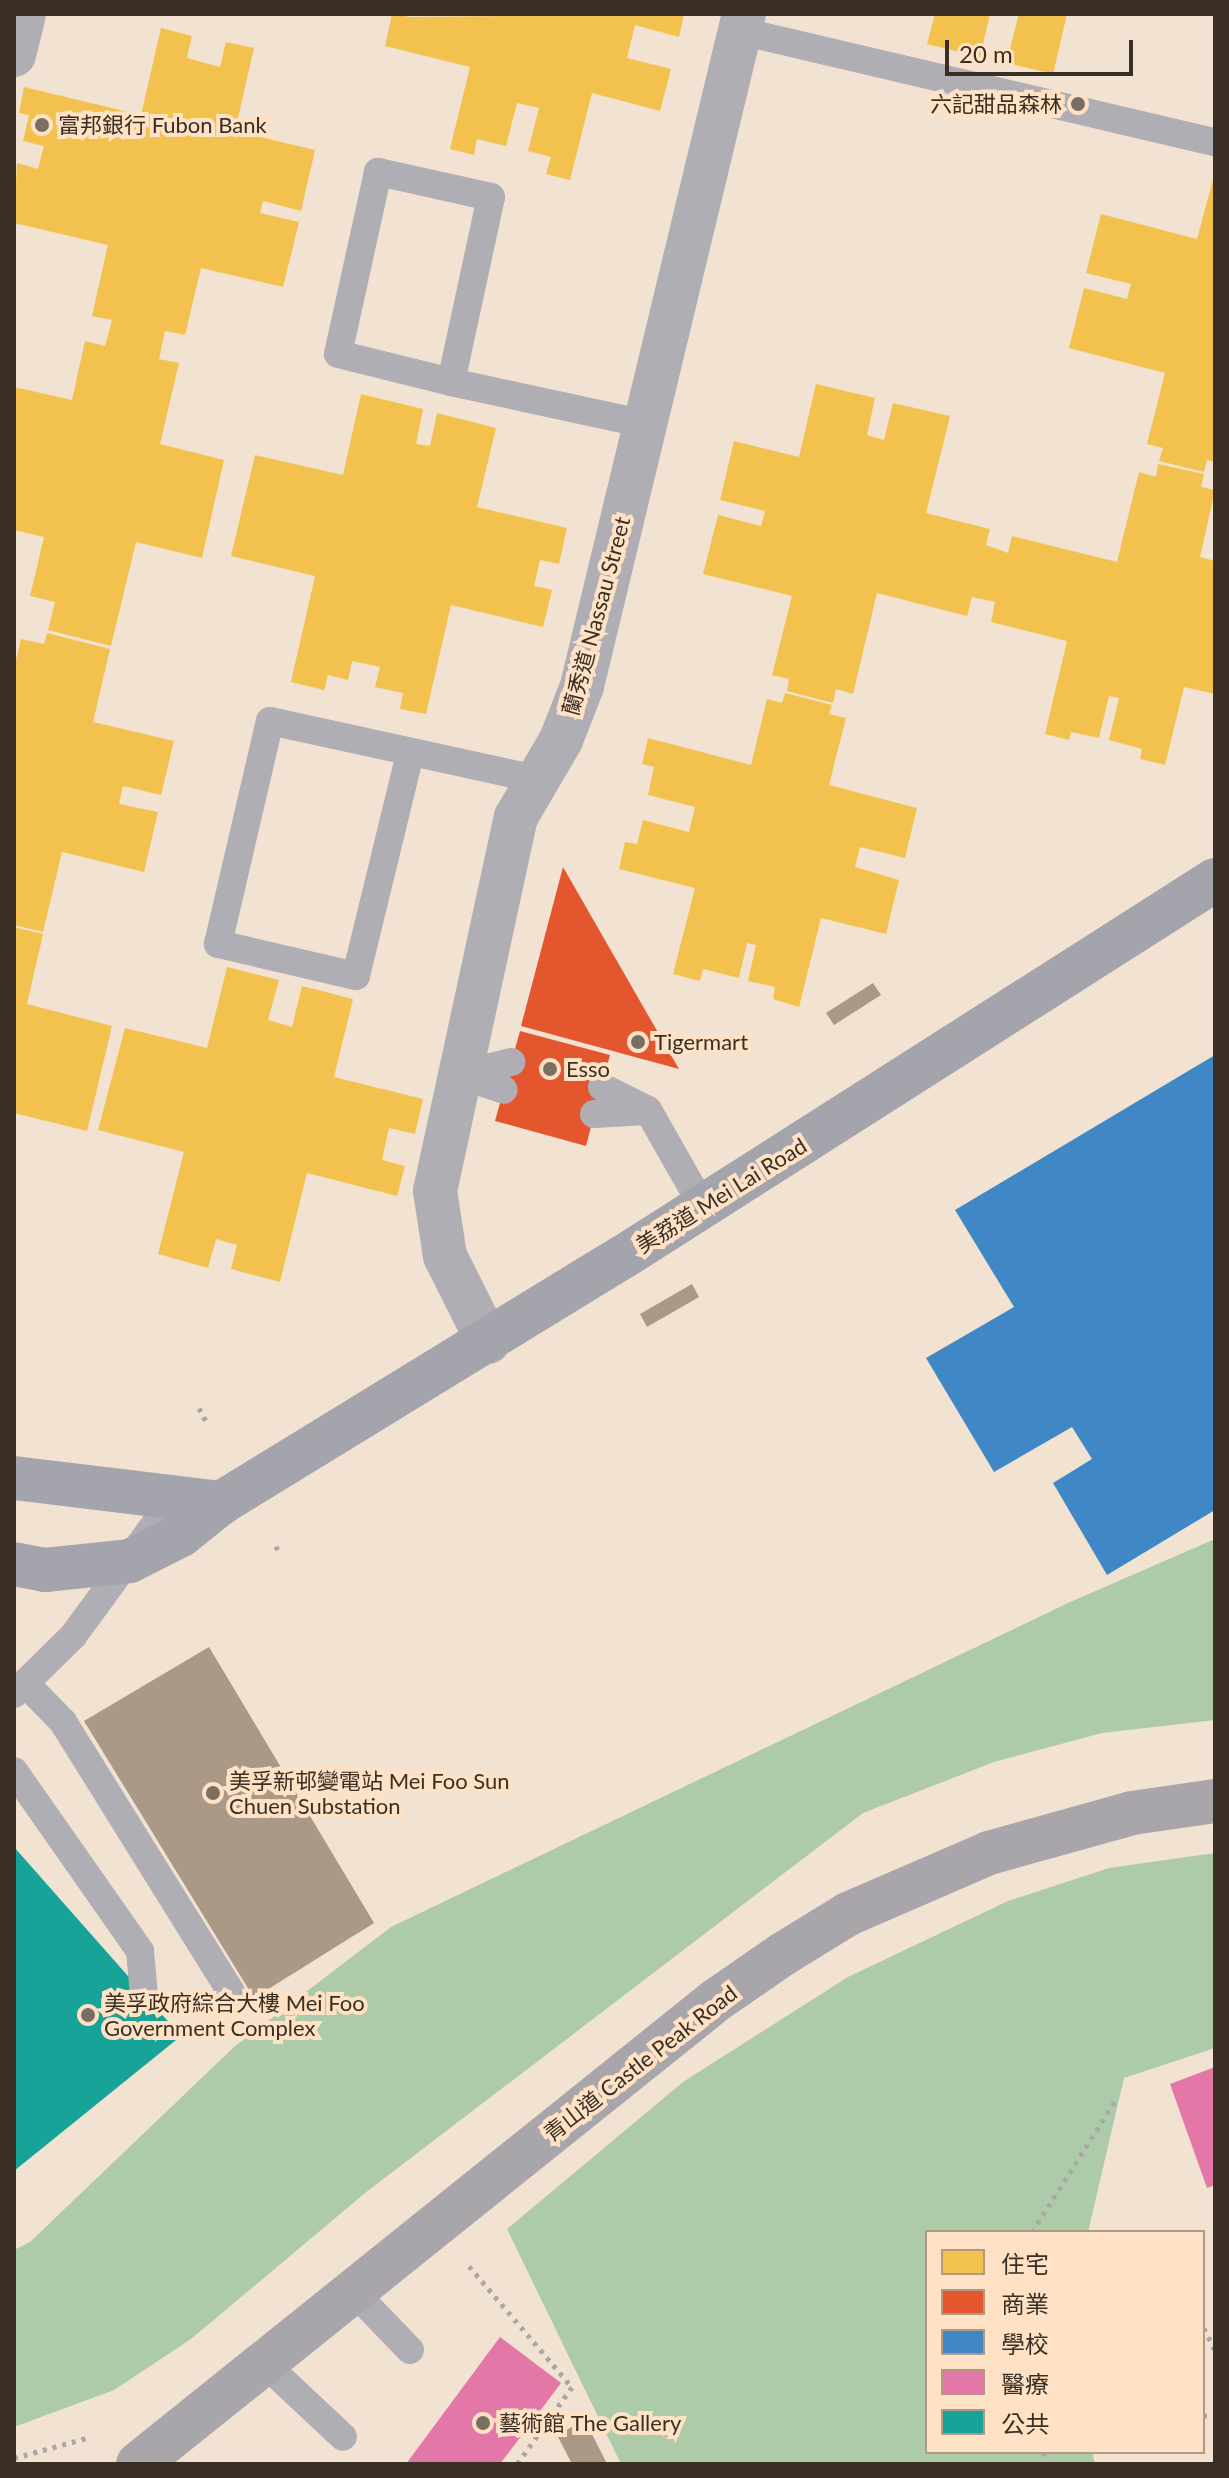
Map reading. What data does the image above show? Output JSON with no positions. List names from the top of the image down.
{
  "streets": {
    "main road": ["美荔道 Mei Lai Road", "青山道 Castle Peak Road"],
    "street": ["蘭秀道 Nassau Street"]
  },
  "crossings": [
    ["蘭秀道 Nassau Street", "美荔道 Mei Lai Road"]
  ],
  "places": [
    "六記甜品森林",
    "富邦銀行 Fubon Bank",
    "Tigermart",
    "Esso",
    "美孚新邨變電站 Mei Foo Sun Chuen Substation",
    "美孚政府綜合大樓 Mei Foo Government Complex",
    "藝術館 The Gallery"
  ],
  "legend": [
    "住宅",
    "商業",
    "學校",
    "醫療",
    "公共"
  ],
  "scale_bar": "20 m"
}
